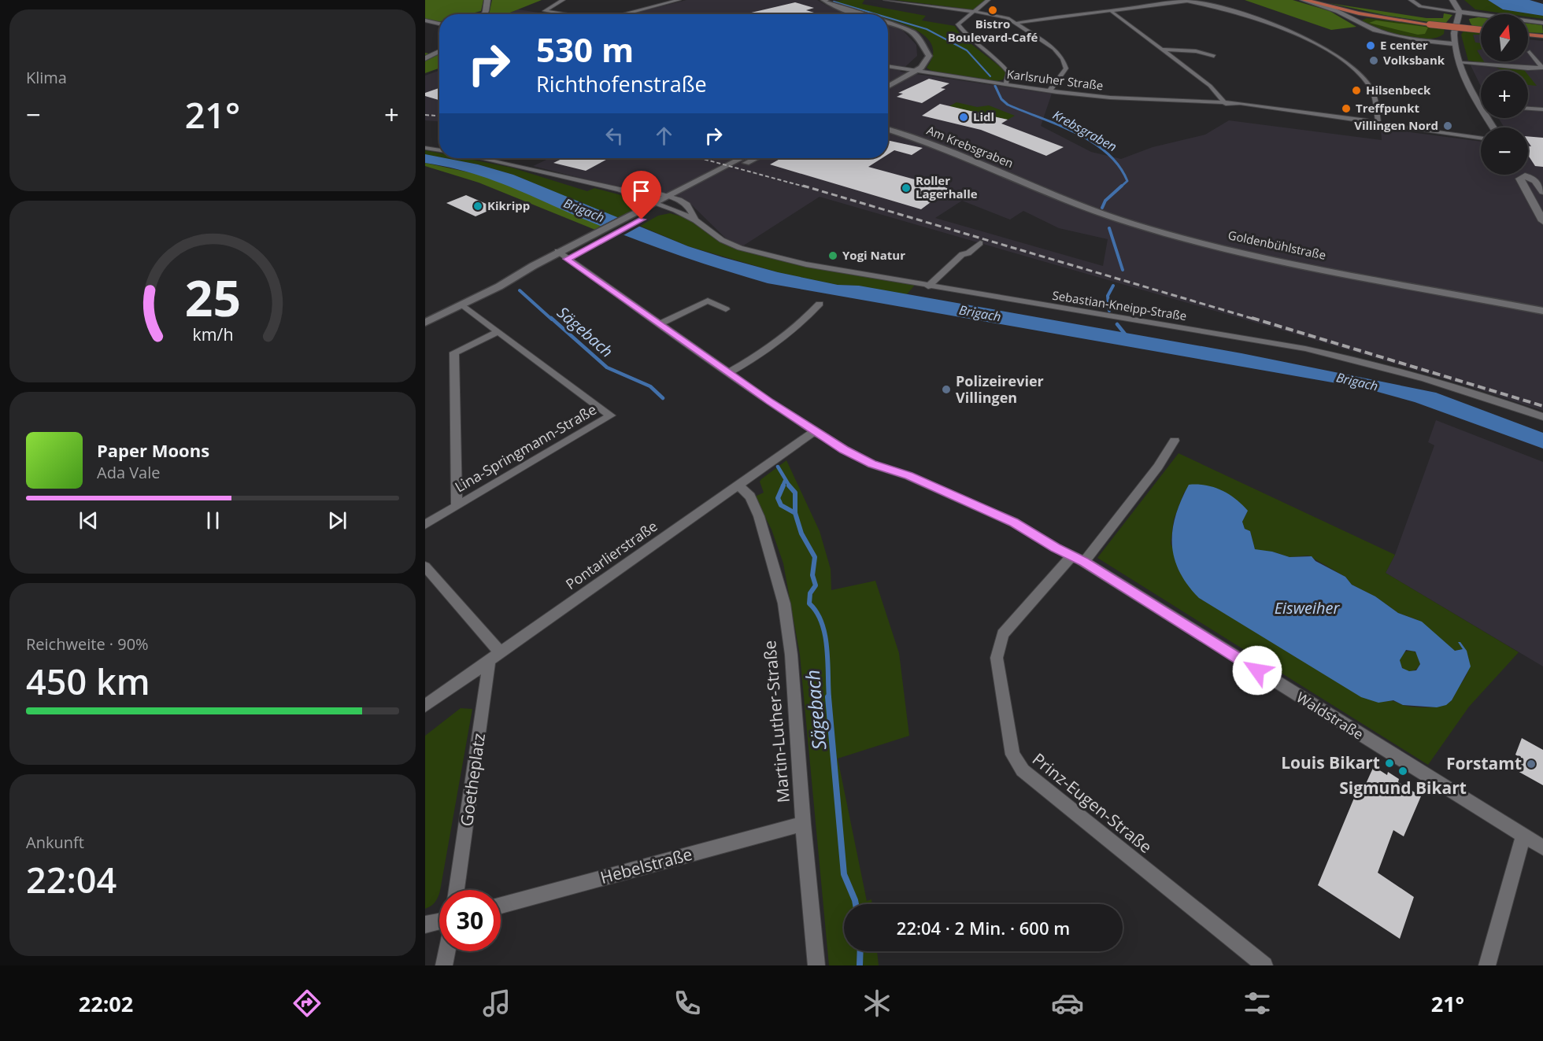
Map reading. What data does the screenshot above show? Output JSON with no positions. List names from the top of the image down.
{
  "streets": {
    "street": [
      "Karlsruher Straße",
      "Am Krebsgraben",
      "Goldenbühlstraße",
      "Sebastian-Kneipp-Straße",
      "Lina-Springmann-Straße",
      "Pontarlierstraße",
      "Waldstraße",
      "Martin-Luther-Straße",
      "Goetheplatz",
      "Prinz-Eugen-Straße",
      "Hebelstraße"
    ]
  },
  "crossings": [
    ["Am Krebsgraben", "Goldenbühlstraße"],
    ["Pontarlierstraße", "Waldstraße"],
    ["Pontarlierstraße", "Martin-Luther-Straße"],
    ["Pontarlierstraße", "Goetheplatz"],
    ["Waldstraße", "Prinz-Eugen-Straße"],
    ["Martin-Luther-Straße", "Hebelstraße"]
  ],
  "water": [
    "Krebsgraben",
    "Brigach",
    "Sägebach",
    "Eisweiher"
  ],
  "places": [
    "Bistro Boulevard-Café",
    "E center",
    "Volksbank",
    "Hilsenbeck",
    "Treffpunkt",
    "Lidl",
    "Villingen Nord",
    "Roller Lagerhalle",
    "Kikripp",
    "Yogi Natur",
    "Polizeirevier Villingen",
    "Louis Bikart",
    "Forstamt",
    "Sigmund Bikart"
  ],
  "north": "top",
  "page": {
    "tile": [
      "Klima",
      ["Reichweite · 90%", "450 km"],
      ["Ankunft", "22:04"]
    ],
    "map_buttons": ["+", "−"],
    "turn": ["530 m", "Richthofenstraße"],
    "heat": ["−", "21°", "+"],
    "song": ["Paper Moons", "Ada Vale"],
    "limit": "30",
    "trip": "22:04 · 2 Min. · 600 m",
    "tabs": ["22:02", "21°"],
    "gauge": ["25", "km/h"]
  }
}
